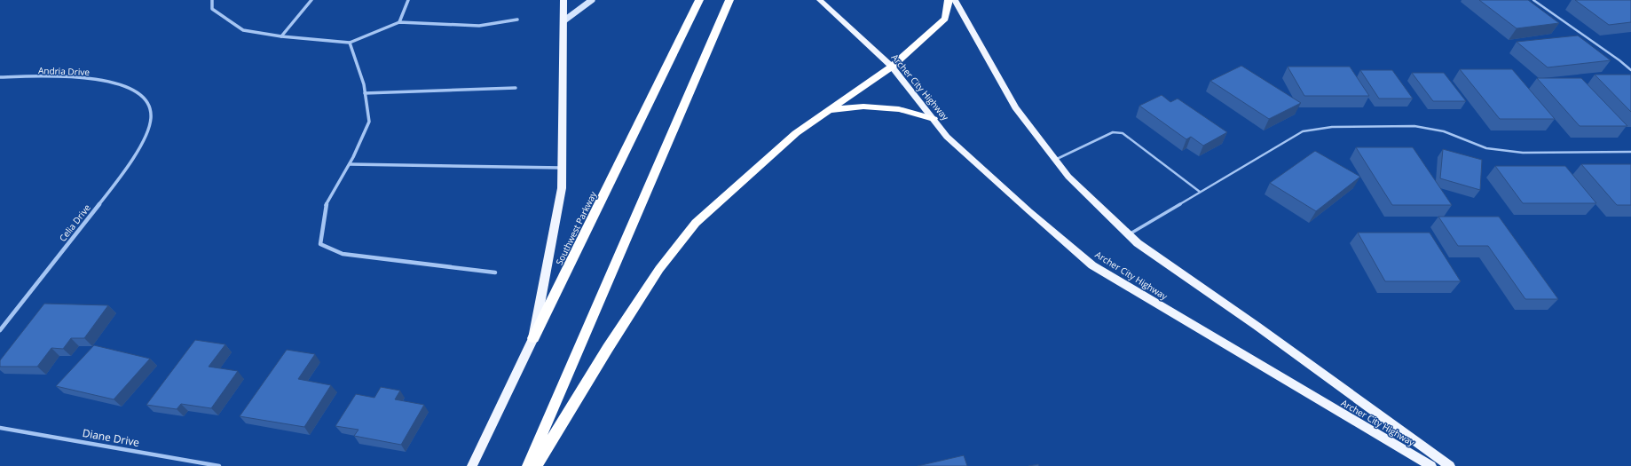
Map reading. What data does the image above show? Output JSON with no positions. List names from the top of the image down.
{
  "streets": {
    "highway": ["Southwest Parkway"],
    "main road": ["Archer City Highway"],
    "street": ["Andria Drive", "Celia Drive", "Diane Drive"]
  },
  "crossings": [
    ["Andria Drive", "Celia Drive"]
  ]
}
